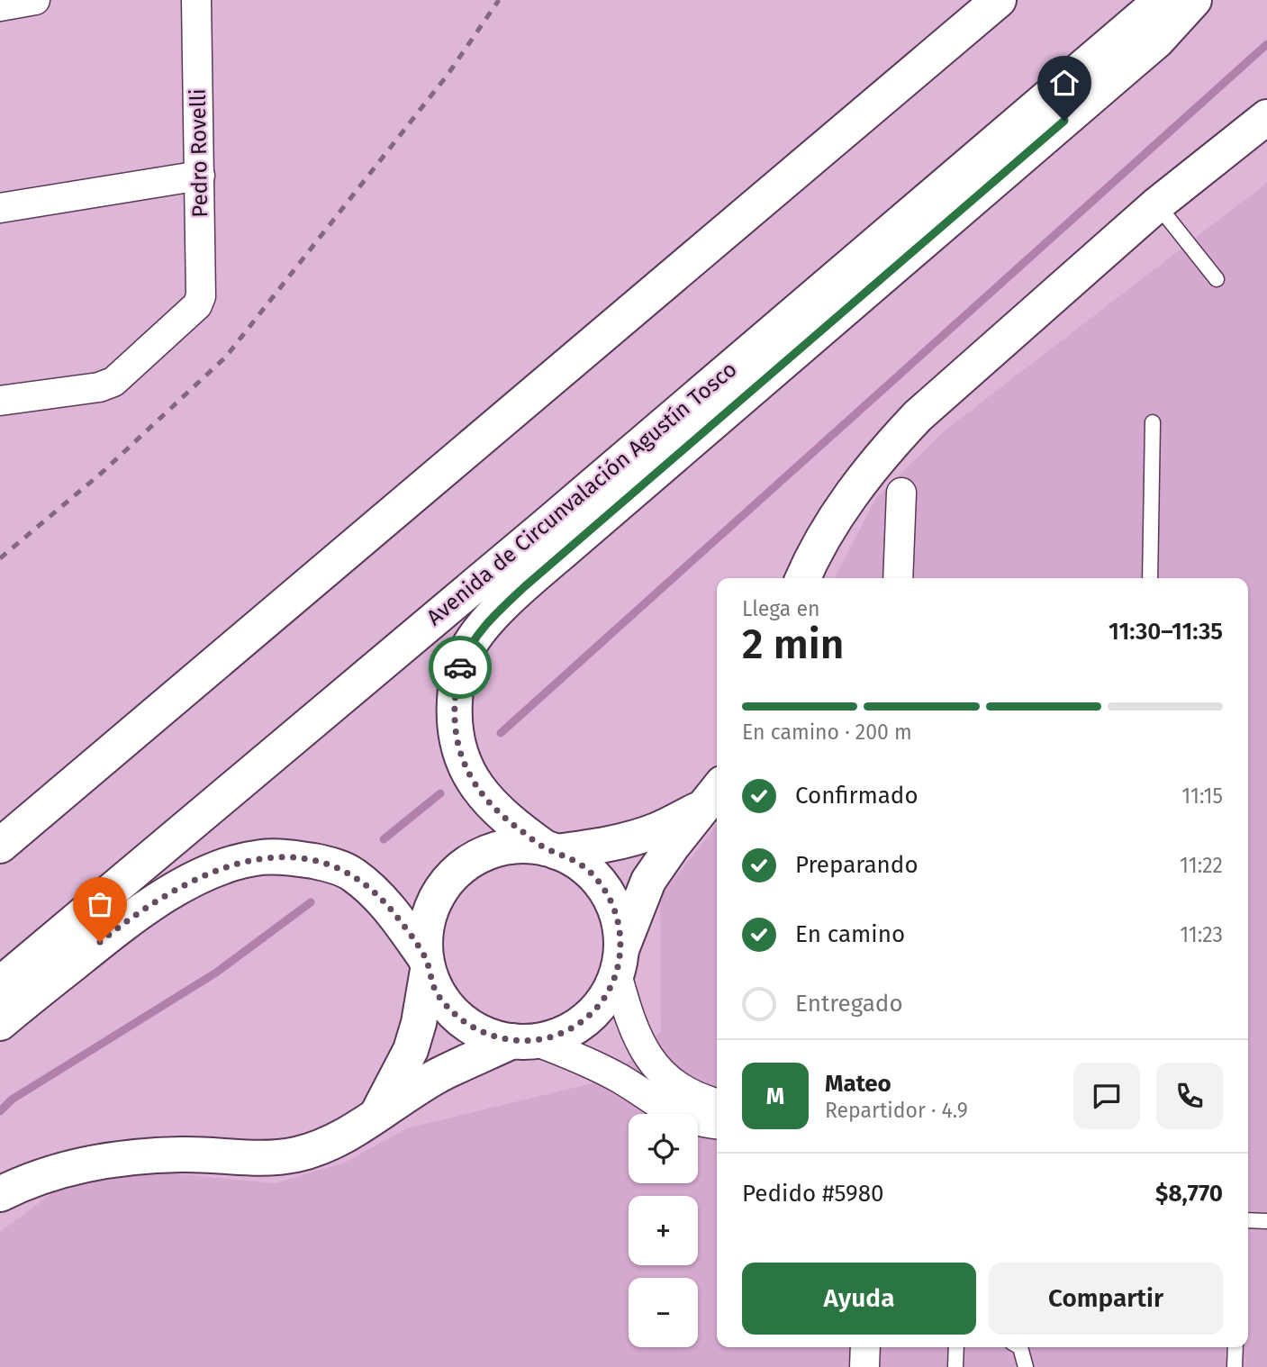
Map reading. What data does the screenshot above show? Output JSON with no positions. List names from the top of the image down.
{
  "streets": {
    "main road": ["Avenida de Circunvalación Agustín Tosco"],
    "street": ["Pedro Rovelli"]
  },
  "page": {
    "heading": ["2 min", "Llega en", "11:30–11:35"],
    "panel": [
      "Mateo",
      "Repartidor · 4.9",
      "Pedido #5980",
      "$8,770"
    ],
    "bar": "En camino · 200 m",
    "list": [
      ["Confirmado", "11:15"],
      ["Preparando", "11:22"],
      ["En camino", "11:23"],
      "Entregado"
    ],
    "round": "M",
    "map_buttons": ["+", "−"],
    "buttons": ["Ayuda", "Compartir"]
  }
}
